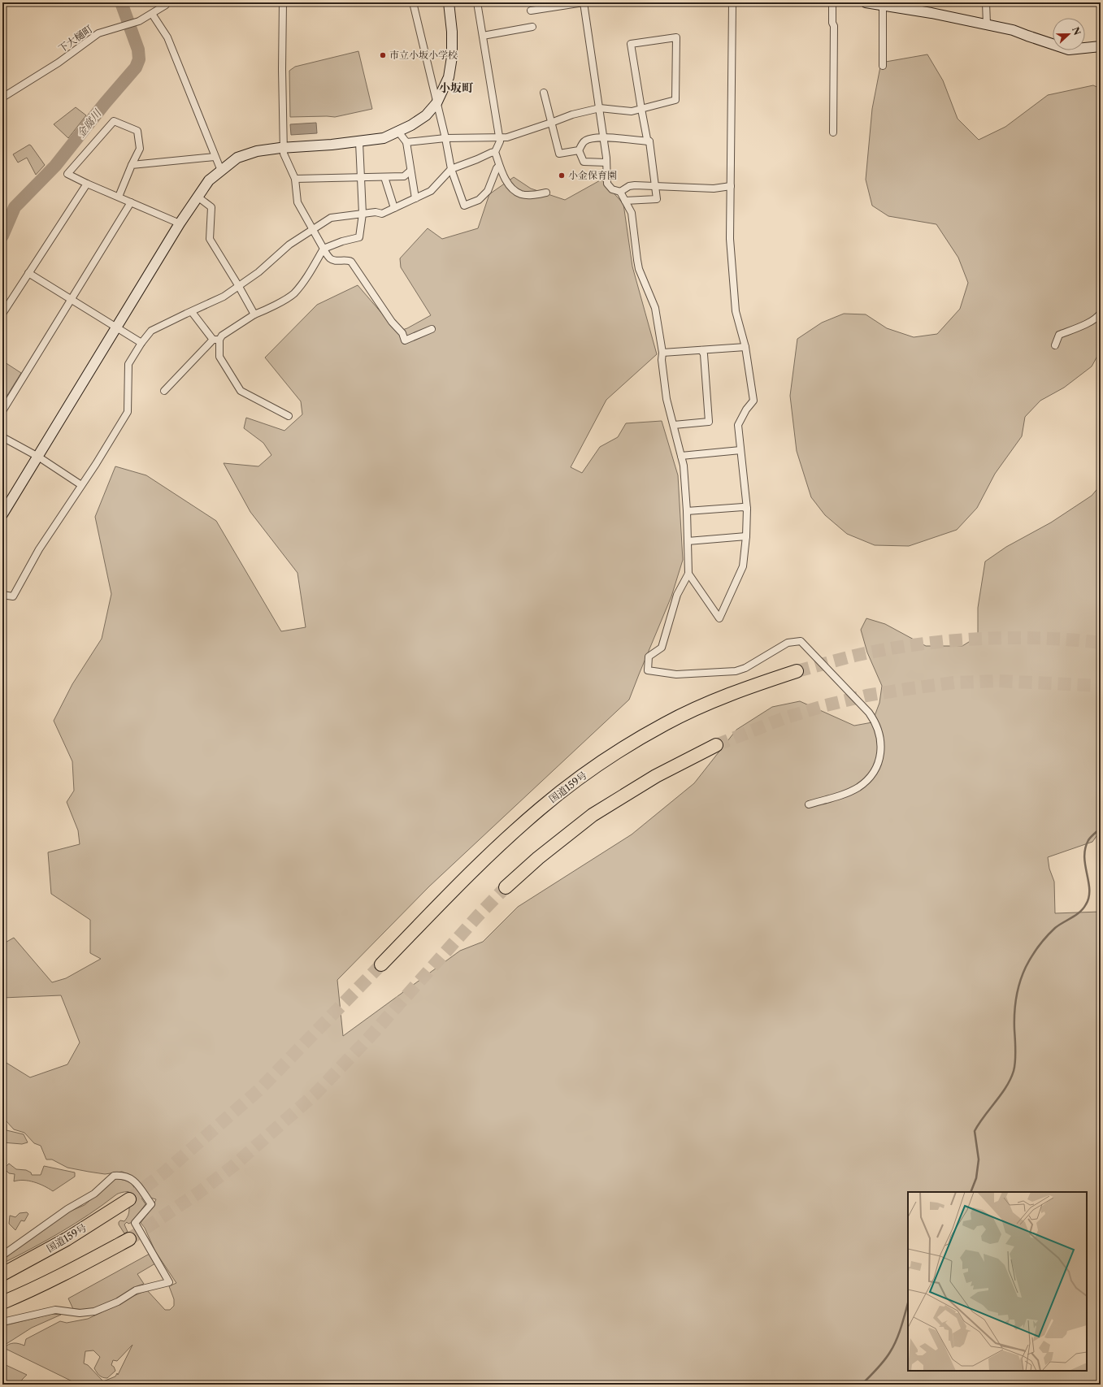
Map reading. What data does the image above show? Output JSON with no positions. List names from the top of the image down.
{
  "streets": {
    "highway": ["国道159号"],
    "street": ["下大樋町"]
  },
  "districts": ["小坂町"],
  "water": ["金腐川"],
  "places": ["市立小坂小学校", "小金保育園"],
  "north": "right"
}
